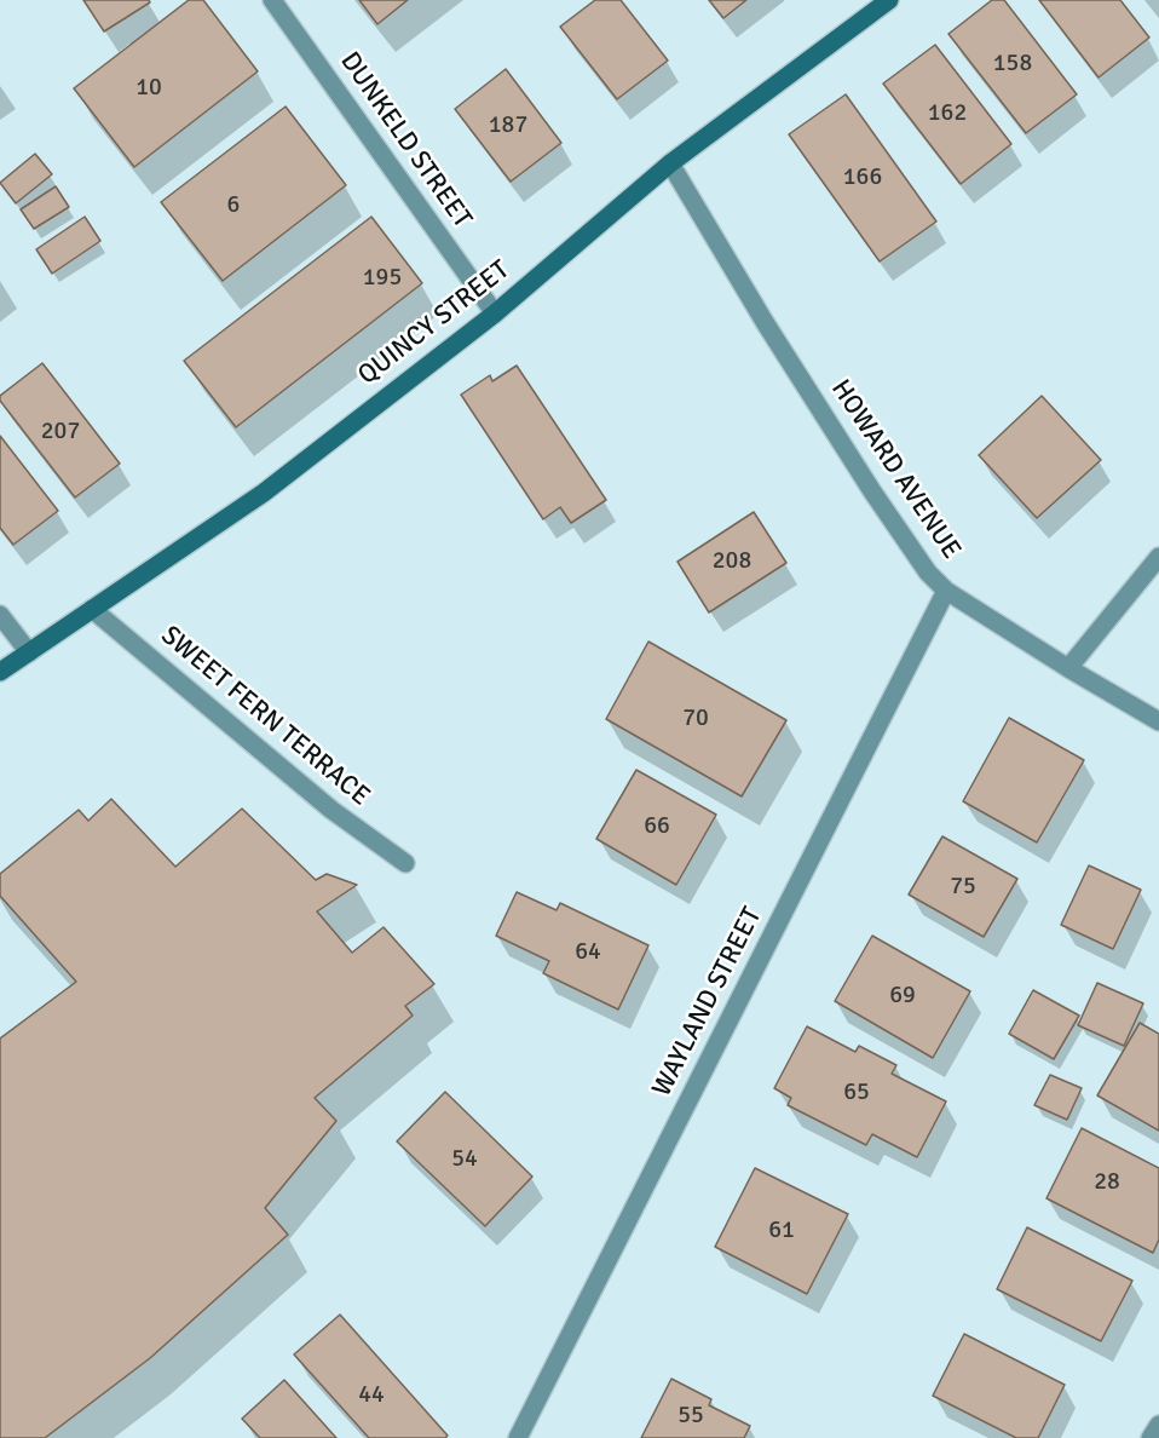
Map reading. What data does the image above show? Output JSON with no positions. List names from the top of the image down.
{
  "streets": {
    "main road": ["QUINCY STREET"],
    "street": [
      "DUNKELD STREET",
      "HOWARD AVENUE",
      "SWEET FERN TERRACE",
      "WAYLAND STREET"
    ]
  },
  "crossings": [
    ["DUNKELD STREET", "QUINCY STREET"],
    ["QUINCY STREET", "HOWARD AVENUE"],
    ["QUINCY STREET", "SWEET FERN TERRACE"],
    ["HOWARD AVENUE", "WAYLAND STREET"]
  ],
  "house_numbers": [
    "158",
    "10",
    "162",
    "187",
    "166",
    "6",
    "195",
    "207",
    "208",
    "70",
    "66",
    "75",
    "64",
    "69",
    "65",
    "54",
    "28",
    "61",
    "44",
    "55"
  ]
}
